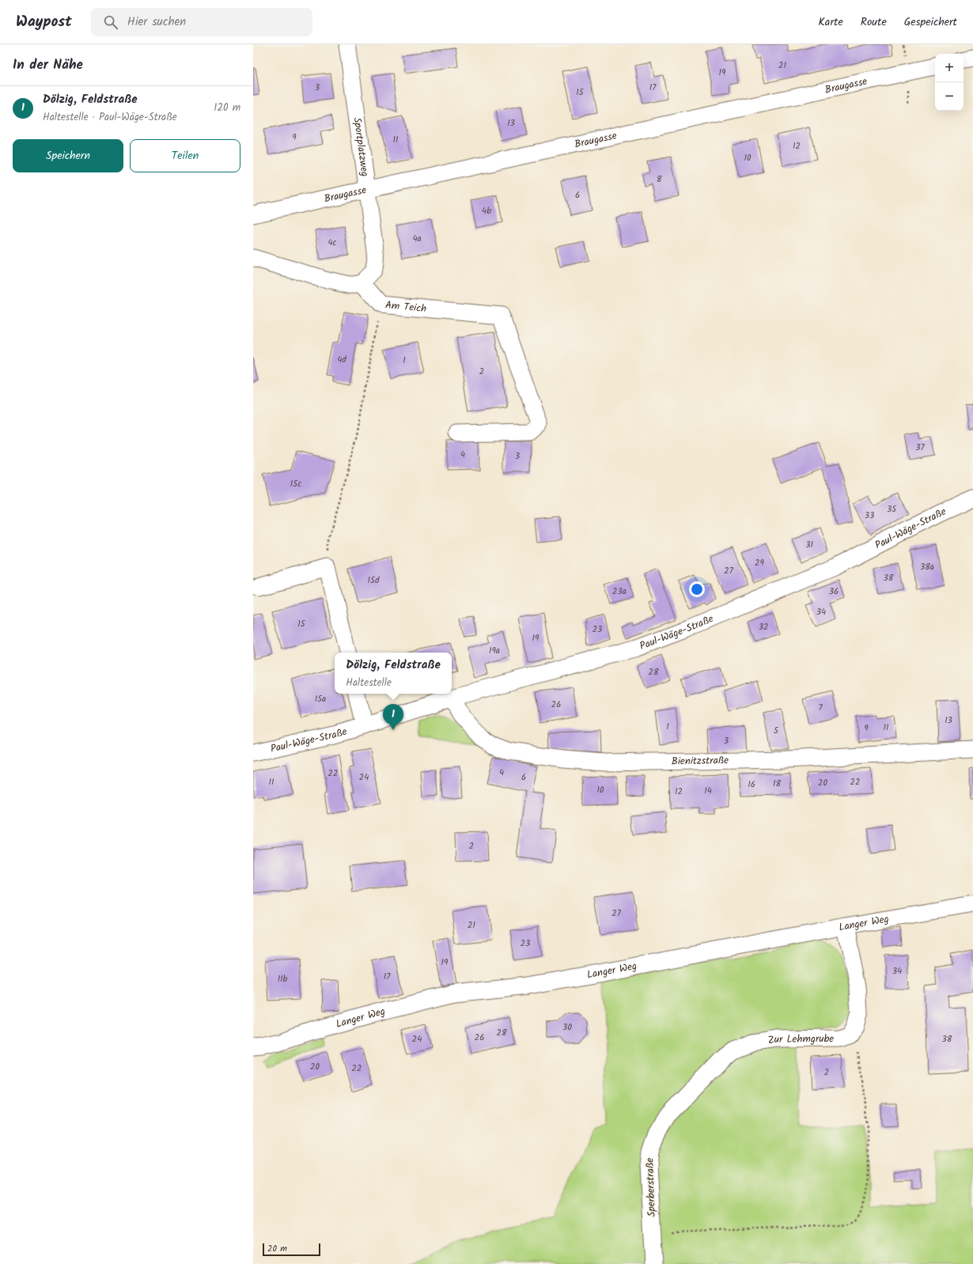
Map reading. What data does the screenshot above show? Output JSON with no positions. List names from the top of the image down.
{
  "streets": {
    "street": [
      "Braugasse",
      "Sportplatzweg",
      "Am Teich",
      "Paul-Wäge-Straße",
      "Bienitzstraße",
      "Langer Weg",
      "Zur Lehmgrube",
      "Sperberstraße"
    ]
  },
  "crossings": [
    ["Braugasse", "Sportplatzweg"],
    ["Paul-Wäge-Straße", "Bienitzstraße"],
    ["Zur Lehmgrube", "Sperberstraße"]
  ],
  "house_numbers": [
    "21",
    "19",
    "3",
    "17",
    "15",
    "13",
    "9",
    "11",
    "12",
    "10",
    "8",
    "6",
    "4b",
    "4a",
    "4c",
    "4d",
    "1",
    "2",
    "37",
    "4",
    "3",
    "15c",
    "35",
    "33",
    "31",
    "29",
    "38a",
    "27",
    "38",
    "15d",
    "23a",
    "36",
    "34",
    "15",
    "32",
    "23",
    "19",
    "19a",
    "28",
    "15a",
    "26",
    "7",
    "13",
    "1",
    "11",
    "9",
    "5",
    "3",
    "4",
    "22",
    "24",
    "6",
    "11",
    "22",
    "20",
    "18",
    "16",
    "10",
    "14",
    "12",
    "2",
    "27",
    "21",
    "23",
    "19",
    "34",
    "17",
    "11b",
    "30",
    "28",
    "26",
    "24",
    "38",
    "20",
    "22",
    "2"
  ],
  "scale_bar": "20 m",
  "page": {
    "header": "Waypost",
    "search": "Hier suchen",
    "nav": ["Karte", "Route", "Gespeichert"],
    "heading": "In der Nähe",
    "map_buttons": ["+", "−"],
    "list": [
      {
        "mark": "1",
        "name": "Dölzig, Feldstraße",
        "note": "Haltestelle · Paul-Wäge-Straße",
        "value": "120 m"
      }
    ],
    "buttons": ["Speichern", "Teilen"],
    "popup": ["Dölzig, Feldstraße", "Haltestelle"],
    "pins": "1",
    "scale": "20 m"
  }
}
